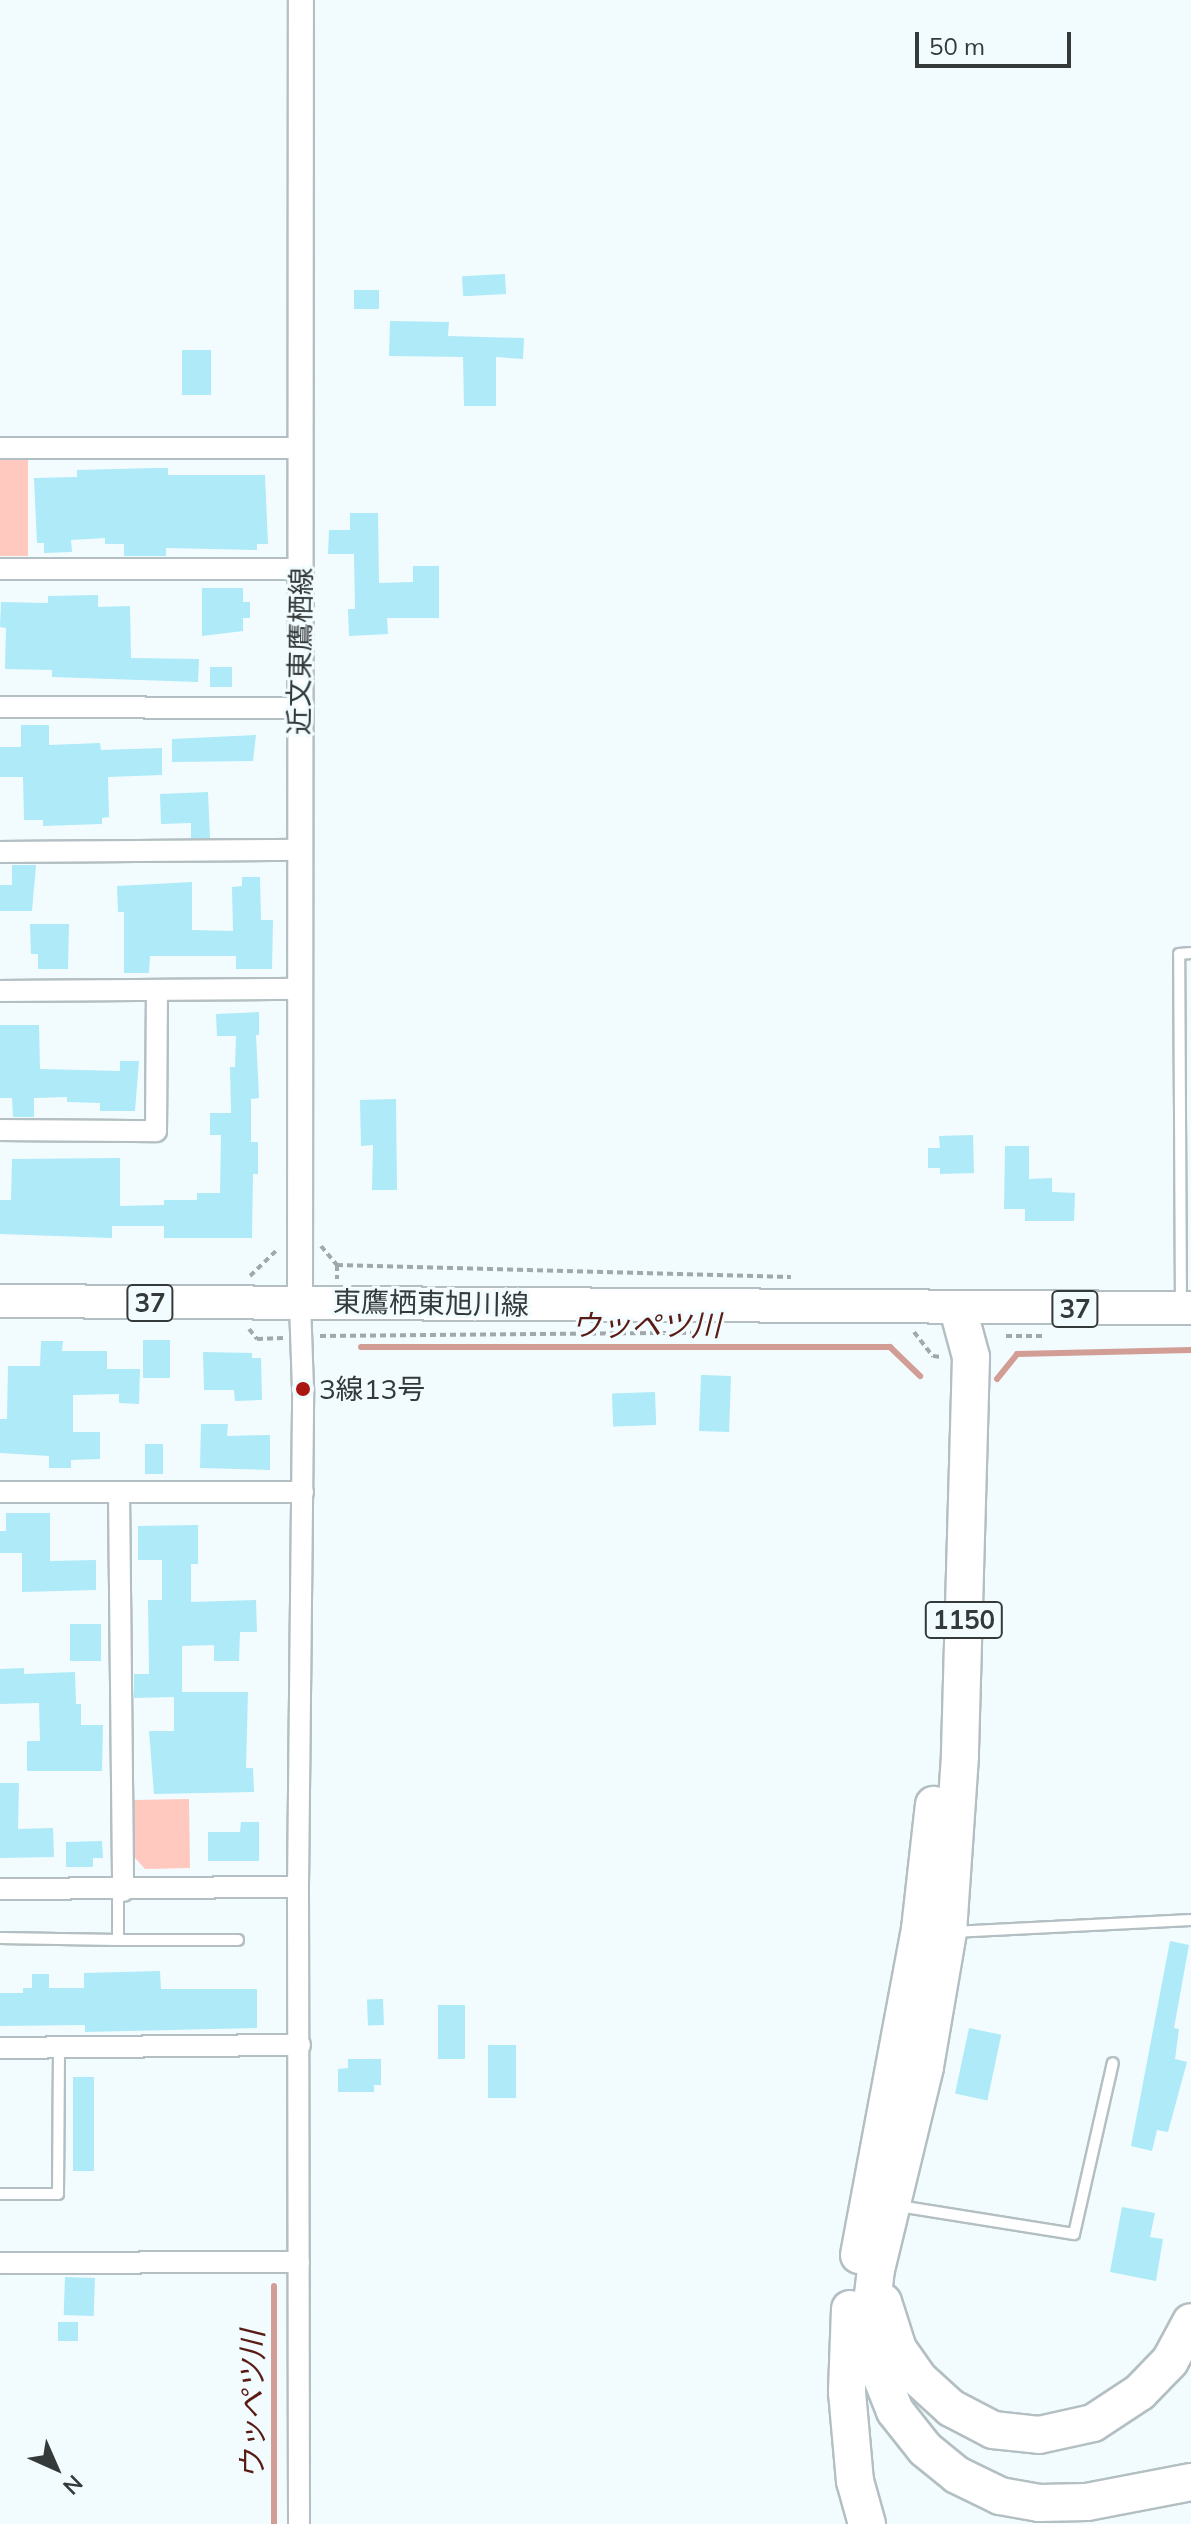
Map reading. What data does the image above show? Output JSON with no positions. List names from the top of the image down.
{
  "streets": {
    "highway": ["1150"],
    "main road": ["37", "東鷹栖東旭川線"],
    "street": ["近文東鷹栖線"]
  },
  "crossings": [
    ["近文東鷹栖線", "東鷹栖東旭川線"],
    ["37", "東鷹栖東旭川線"],
    ["37", "1150"],
    ["東鷹栖東旭川線", "1150"]
  ],
  "water": ["ウッペツ川"],
  "places": ["3線13号"],
  "scale_bar": "50 m",
  "north": "bottom right"
}
